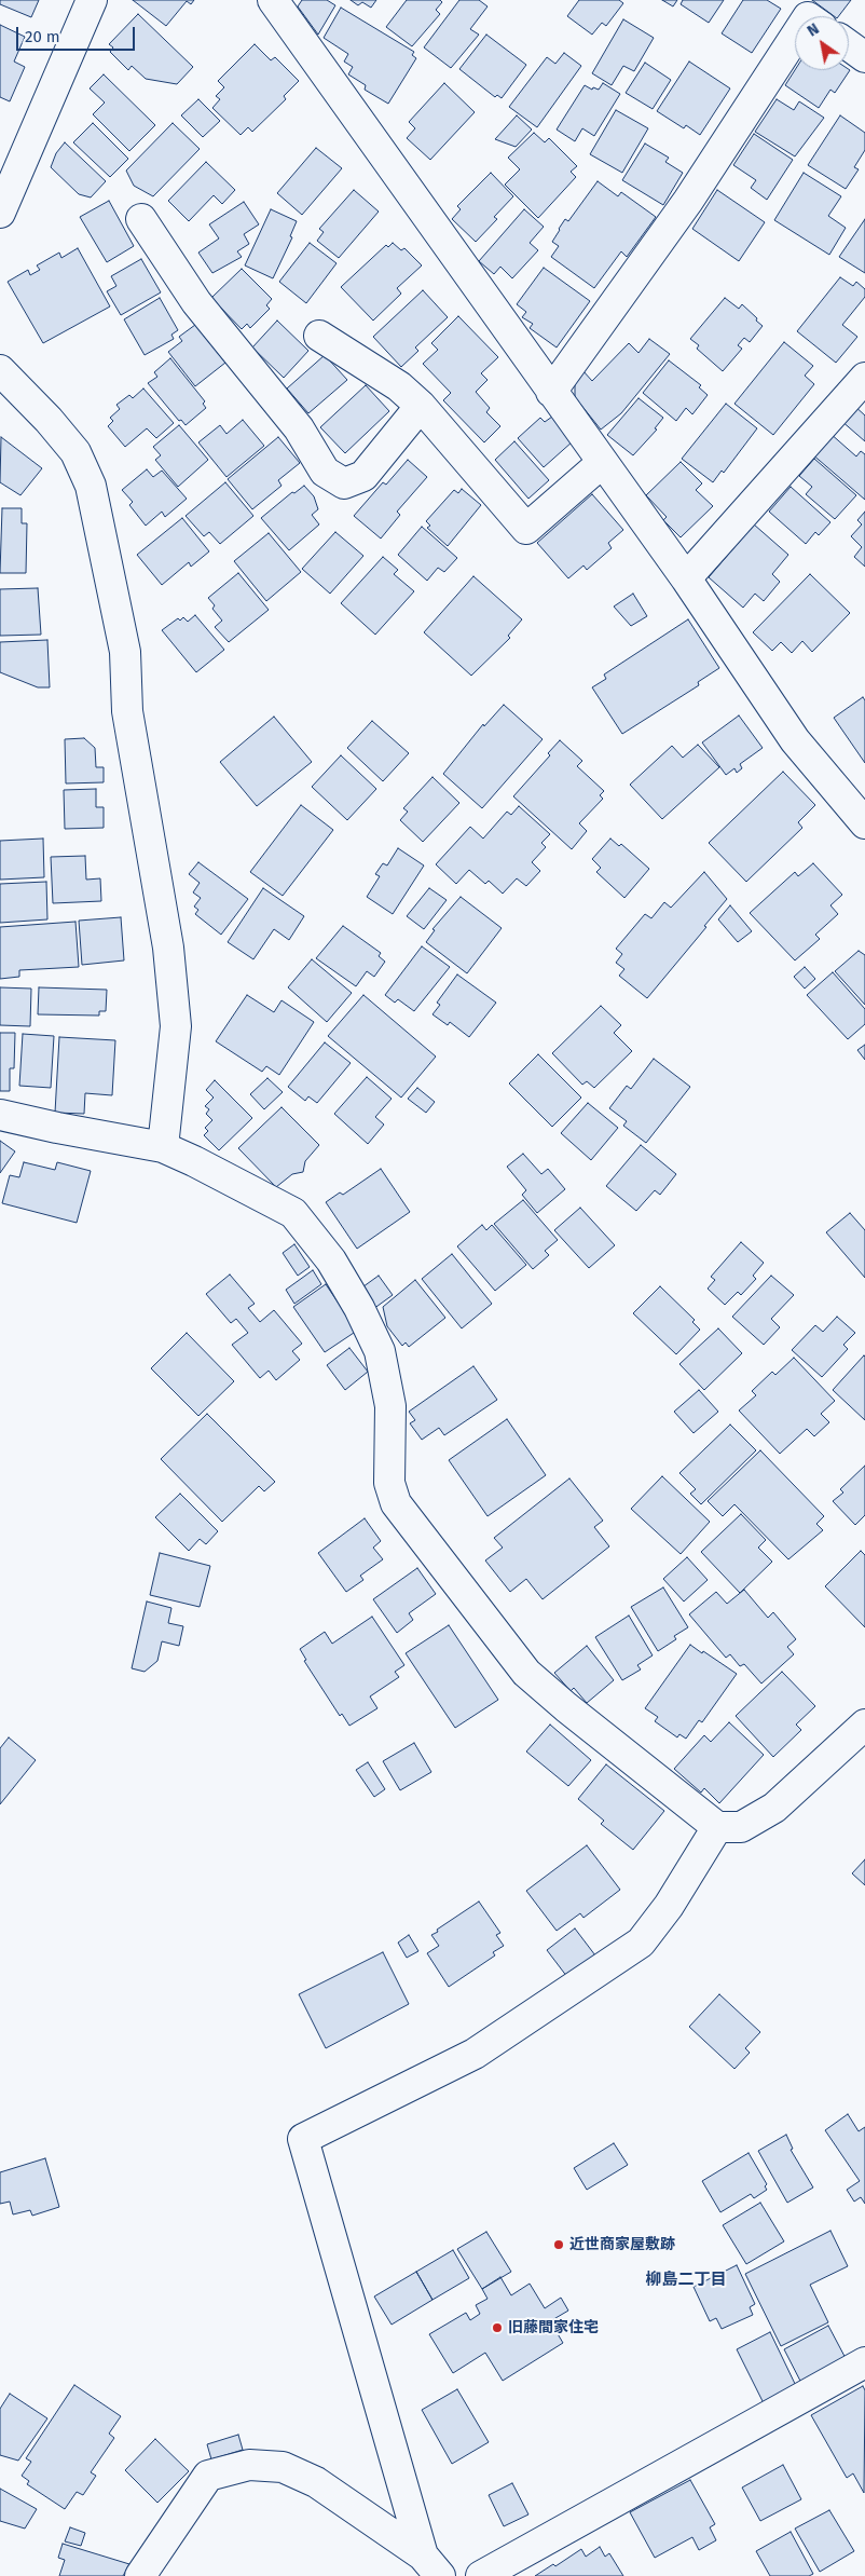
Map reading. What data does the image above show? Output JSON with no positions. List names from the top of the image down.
{
  "districts": ["柳島二丁目"],
  "places": ["近世商家屋敷跡", "旧藤間家住宅"],
  "scale_bar": "20 m",
  "north": "top left"
}
